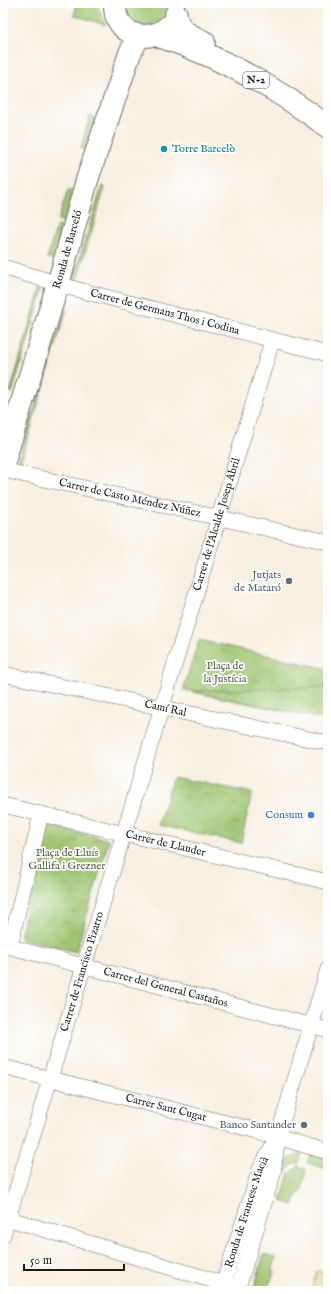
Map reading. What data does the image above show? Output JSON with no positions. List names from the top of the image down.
{
  "streets": {
    "main road": ["N-2", "Ronda de Barceló"],
    "street": [
      "Carrer de Germans Thos i Codina",
      "Carrer de Casto Méndez Núñez",
      "Carrer de l'Alcalde Josep Abril",
      "Camí Ral",
      "Carrer de Llauder",
      "Carrer de Francisco Pizarro",
      "Carrer del General Castaños",
      "Carrer Sant Cugat",
      "Ronda de Francesc Macià"
    ]
  },
  "crossings": [
    ["N-2", "Ronda de Barceló"],
    ["Ronda de Barceló", "Carrer de Germans Thos i Codina"],
    ["Carrer de Germans Thos i Codina", "Carrer de l'Alcalde Josep Abril"],
    ["Carrer de Casto Méndez Núñez", "Carrer de l'Alcalde Josep Abril"],
    ["Carrer de l'Alcalde Josep Abril", "Camí Ral"],
    ["Carrer de l'Alcalde Josep Abril", "Carrer de Francisco Pizarro"],
    ["Camí Ral", "Carrer de Francisco Pizarro"],
    ["Carrer de Llauder", "Carrer de Francisco Pizarro"],
    ["Carrer de Francisco Pizarro", "Carrer del General Castaños"],
    ["Carrer de Francisco Pizarro", "Carrer Sant Cugat"],
    ["Carrer del General Castaños", "Ronda de Francesc Macià"],
    ["Carrer Sant Cugat", "Ronda de Francesc Macià"]
  ],
  "parks": ["Plaça de la Justícia", "Plaça de Lluís Gallifa i Grezner"],
  "places": [
    "Torre Barcelò",
    "Jutjats de Mataró",
    "Consum",
    "Banco Santander"
  ],
  "scale_bar": "50 m"
}
